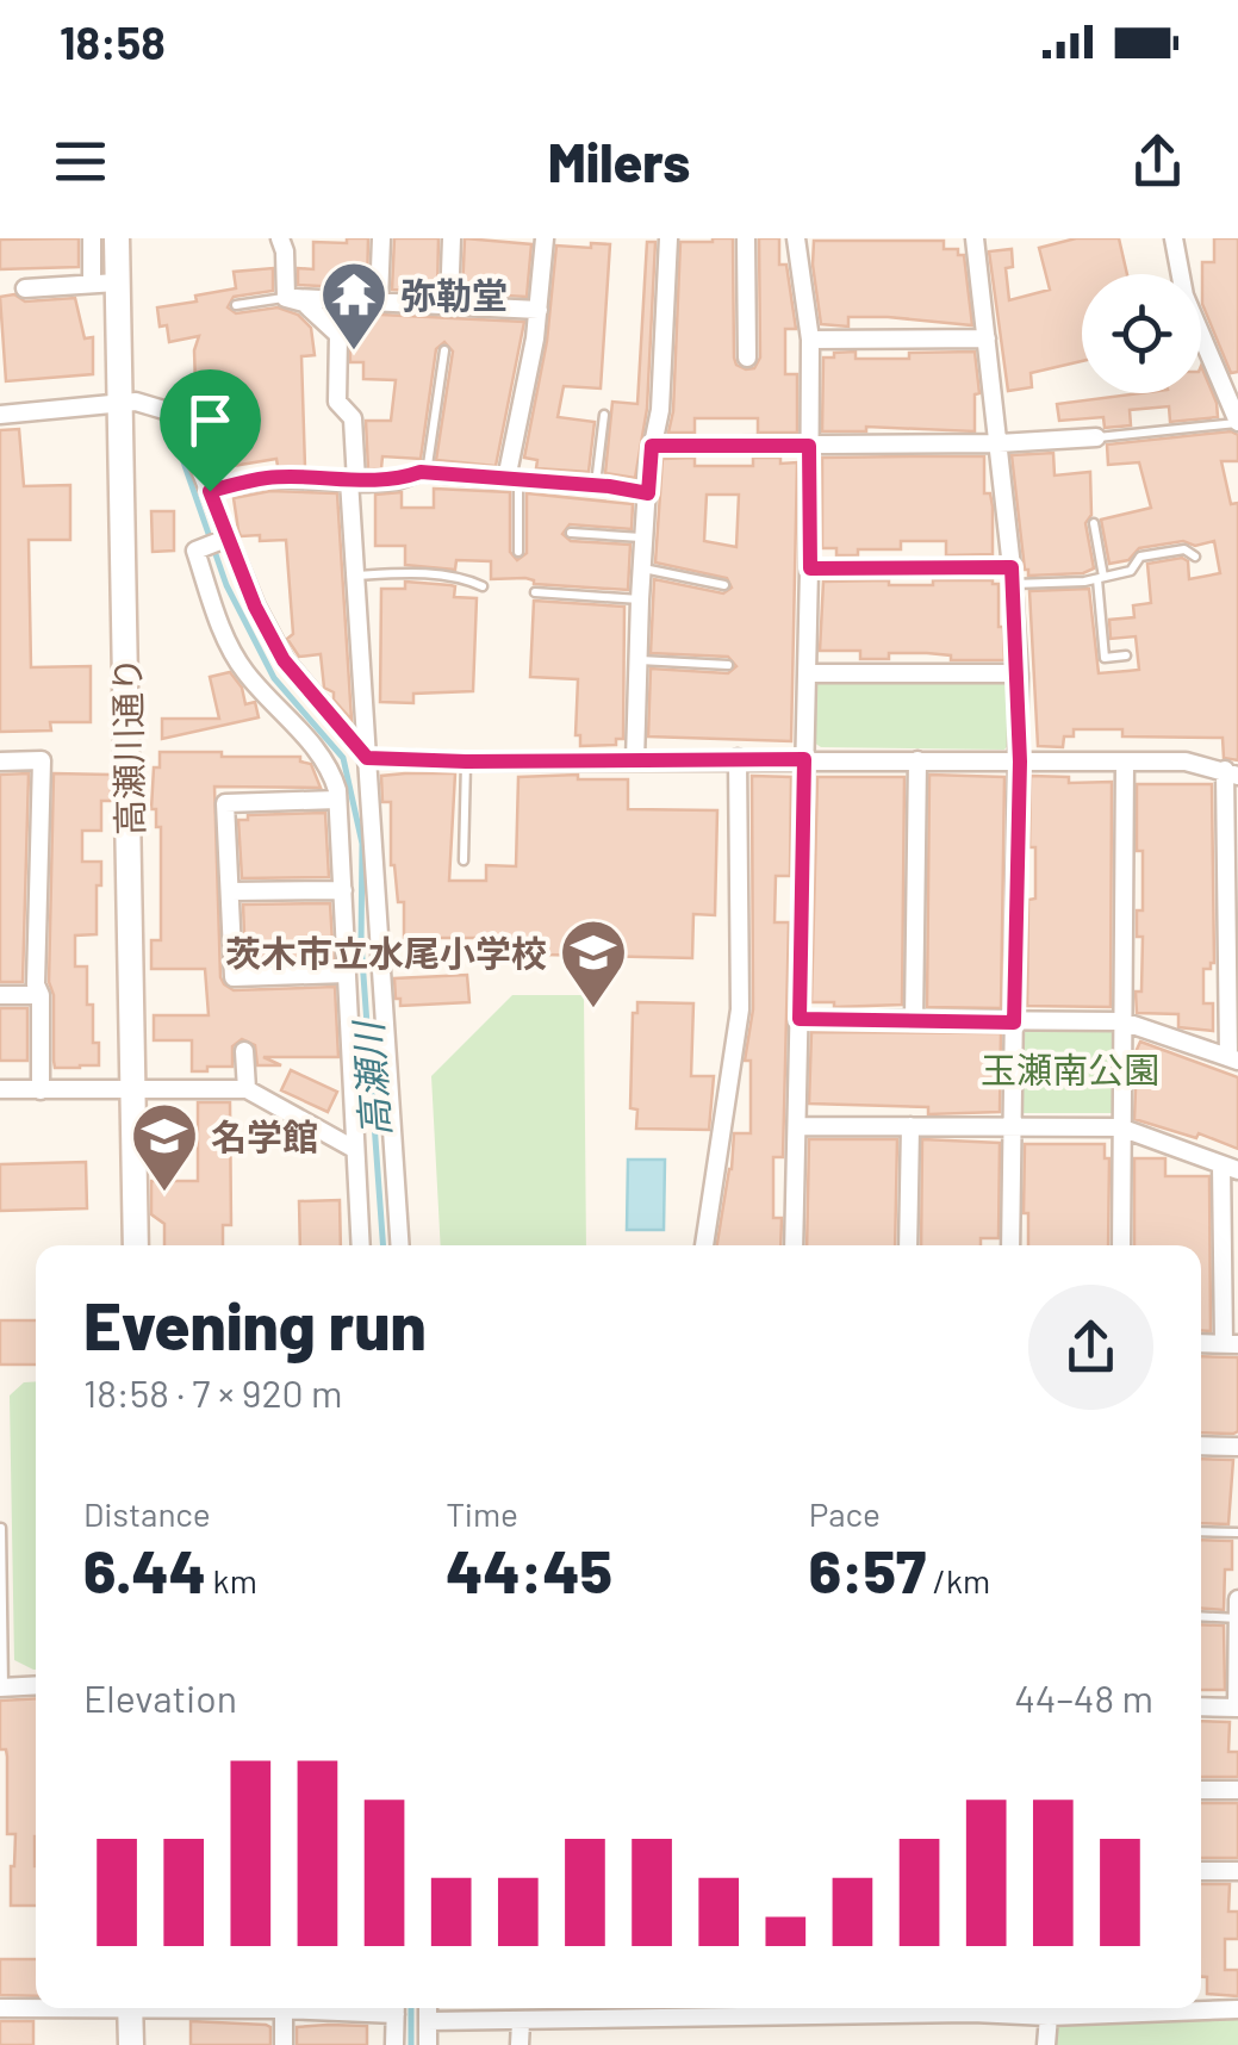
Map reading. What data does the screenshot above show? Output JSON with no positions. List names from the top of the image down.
{
  "streets": {
    "street": ["高瀬川通り"]
  },
  "water": ["高瀬川"],
  "parks": ["玉瀬南公園"],
  "places": {
    "temple": ["弥勒堂"],
    "school or university": ["茨木市立水尾小学校", "名学館"]
  },
  "page": {
    "status": "18:58",
    "header": "Milers",
    "heading": ["Evening run", "18:58 · 7 × 920 m"],
    "stats": [
      ["Distance", "6.44 km"],
      ["Time", "44:45"],
      ["Pace", "6:57 /km"]
    ],
    "chart": ["Elevation", "44–48 m"]
  }
}
